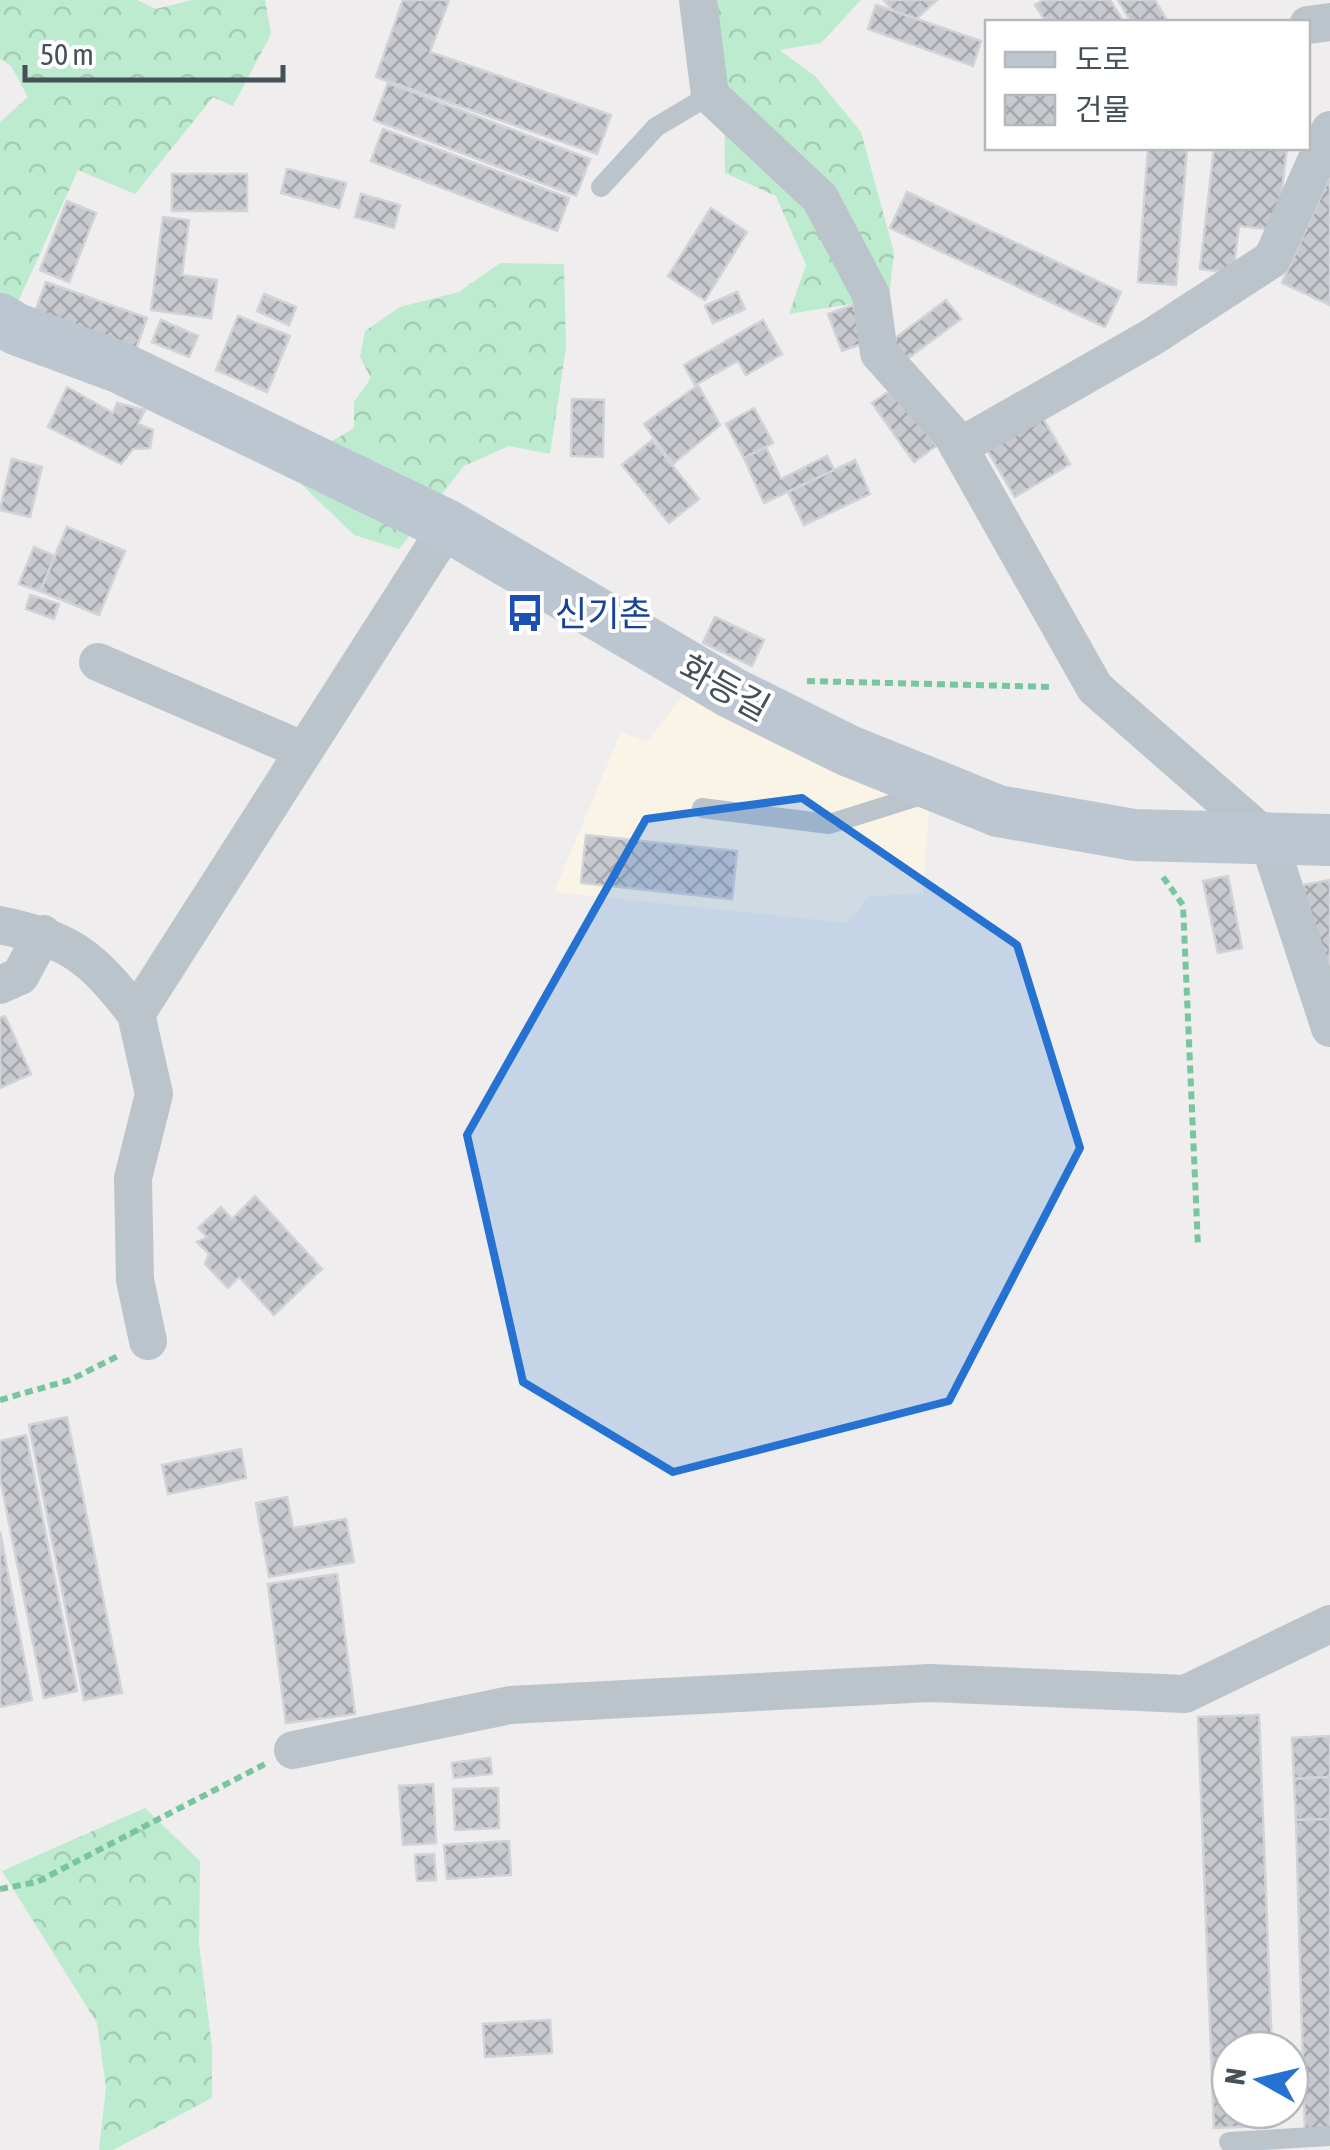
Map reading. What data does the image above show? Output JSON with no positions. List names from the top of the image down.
{
  "streets": {
    "street": ["화등길"]
  },
  "places": {
    "bus stop": ["신기촌"]
  },
  "legend": ["도로", "건물"],
  "scale_bar": "50 m",
  "north": "left"
}
